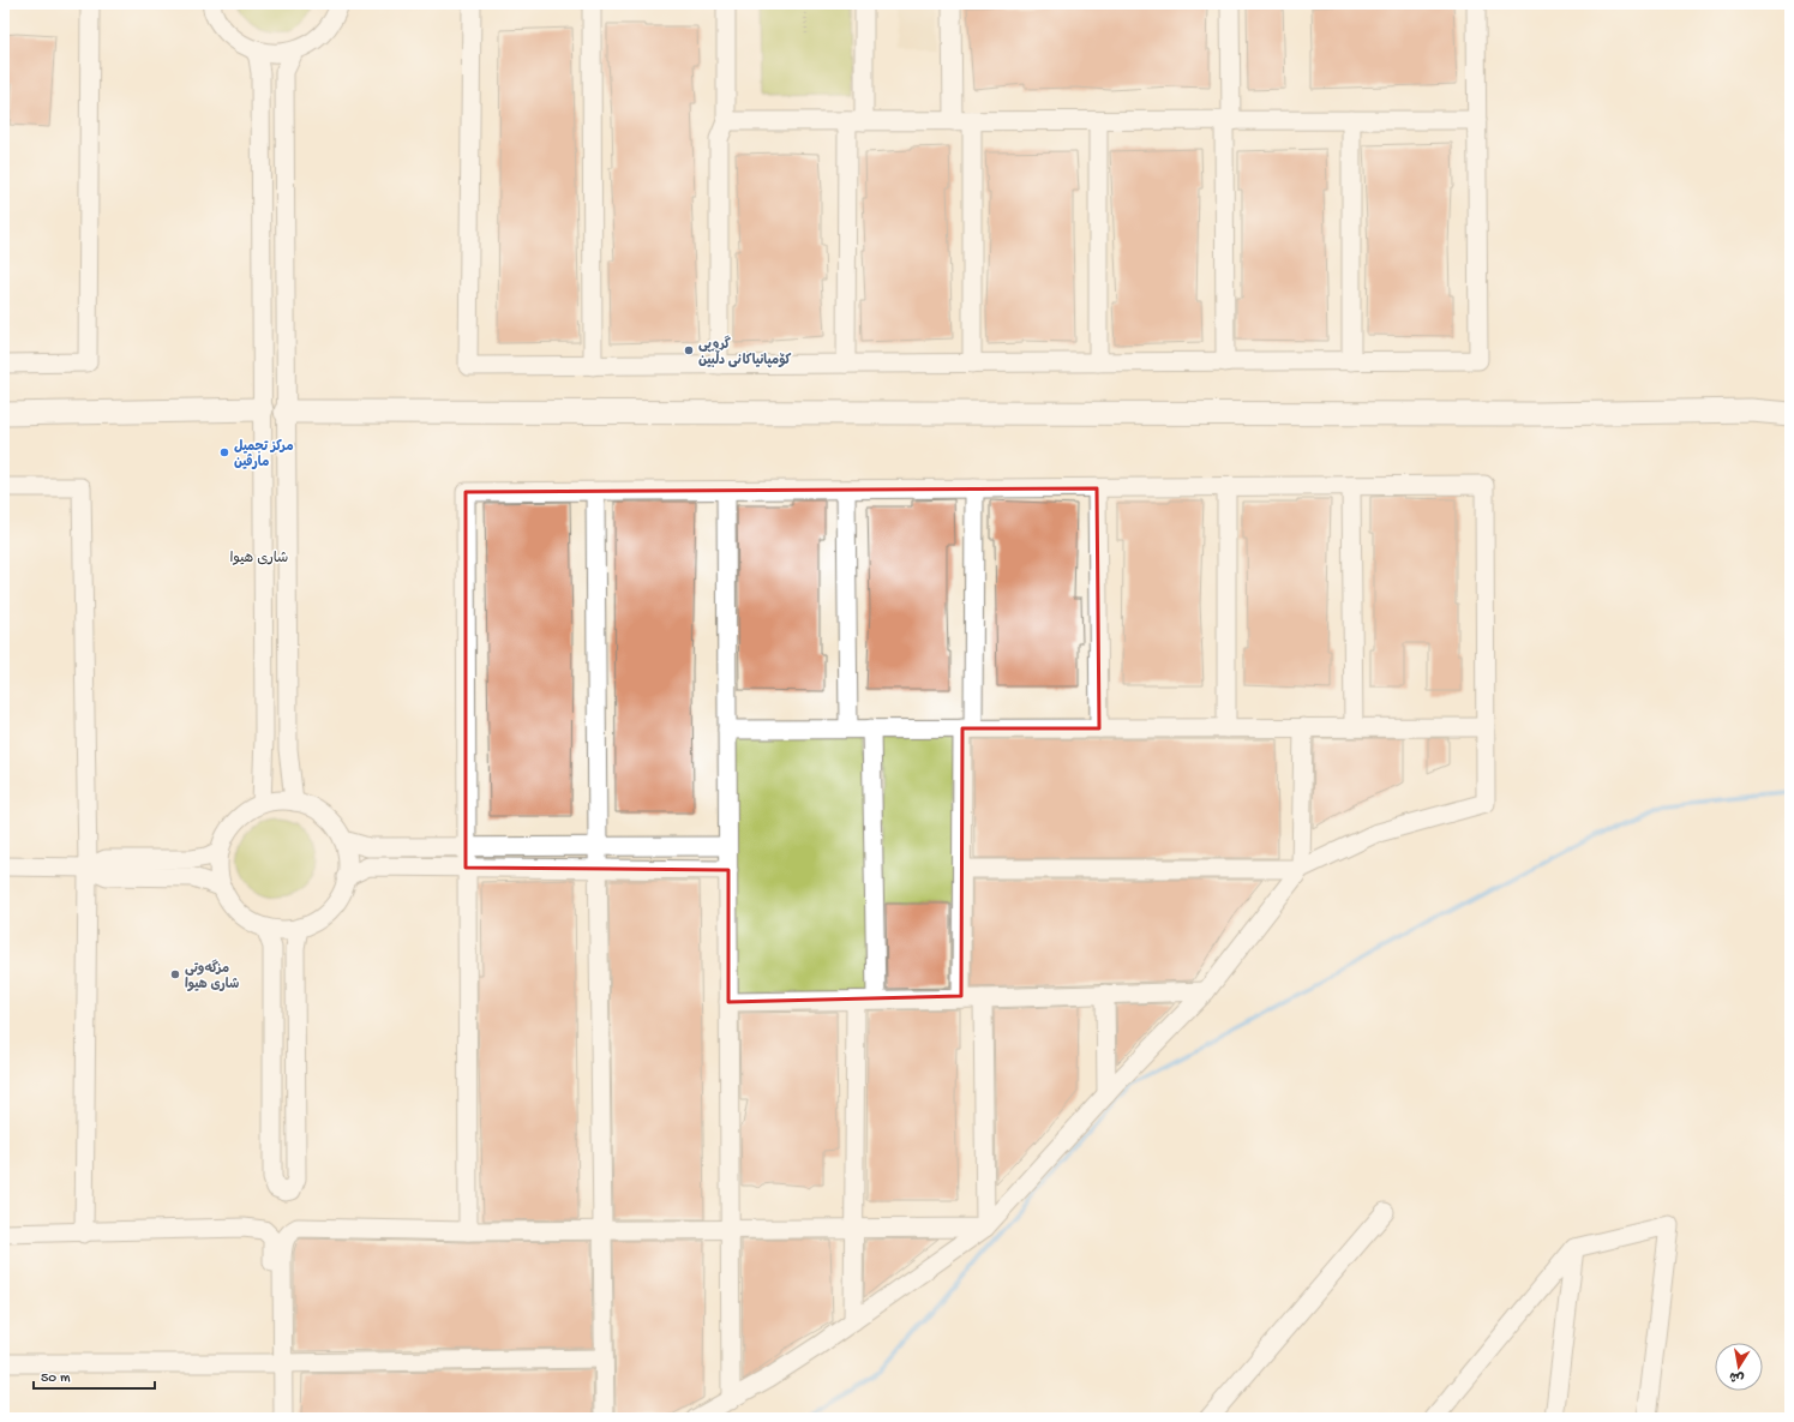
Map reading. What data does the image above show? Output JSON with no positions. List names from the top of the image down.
{
  "districts": ["شاری هیوا"],
  "places": ["گروپی کۆمپانیاکانی دڵبین", "مركز تجميل مارڤین", "مزگەوتی شاری هیوا"],
  "scale_bar": "50 m",
  "north": "bottom"
}
